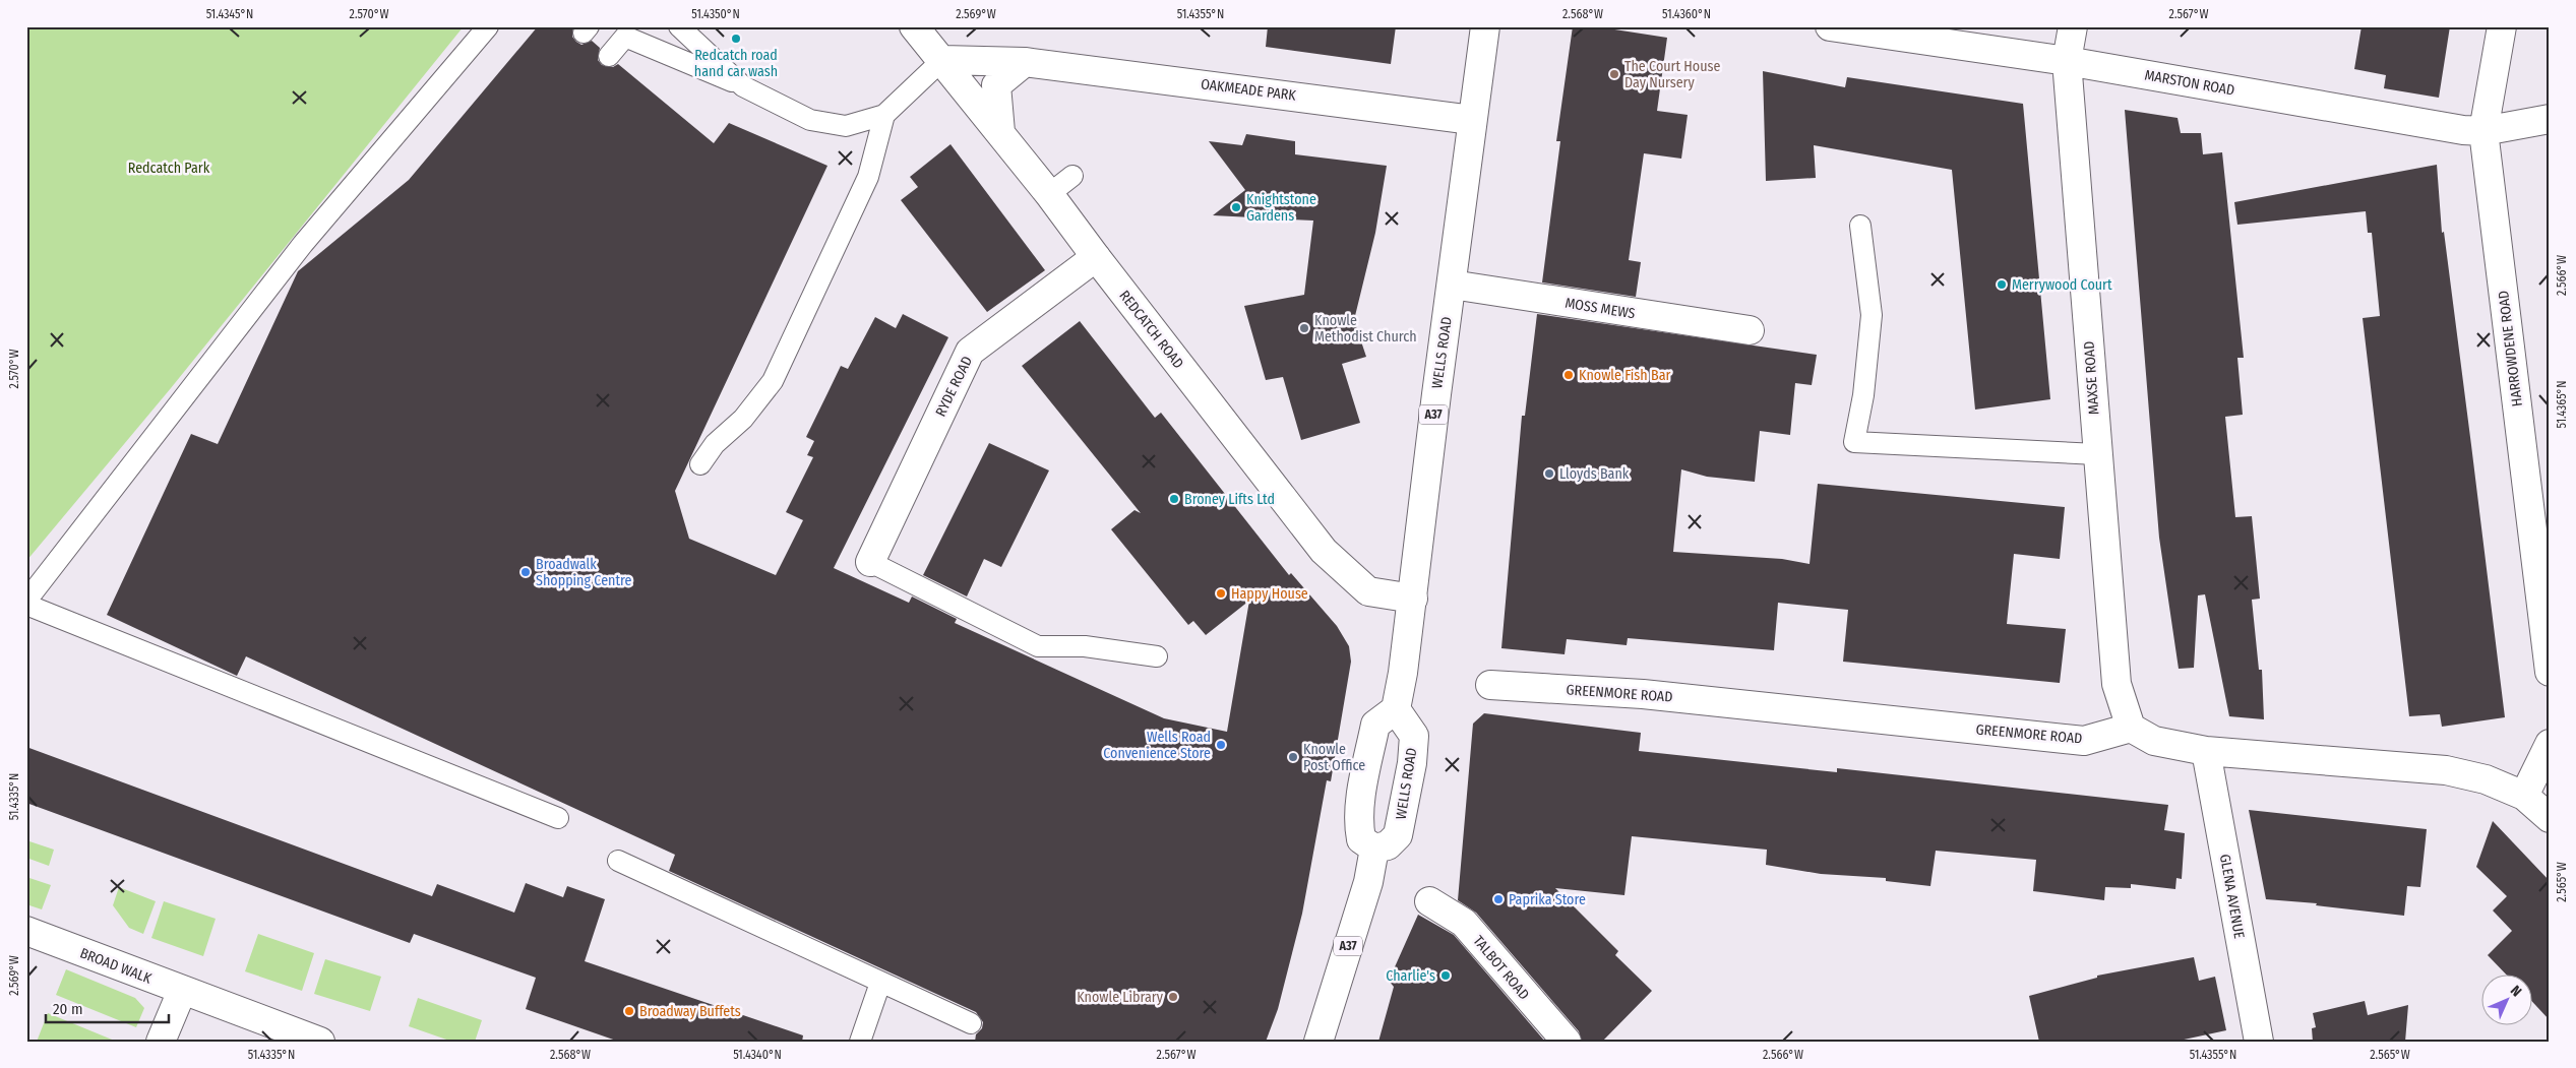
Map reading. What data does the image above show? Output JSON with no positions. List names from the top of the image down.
{
  "streets": {
    "main road": [
      "MARSTON ROAD",
      "OAKMEADE PARK",
      "MOSS MEWS",
      "REDCATCH ROAD",
      "HARROWDENE ROAD",
      "WELLS ROAD",
      "MAXSE ROAD",
      "RYDE ROAD",
      "A37",
      "GREENMORE ROAD",
      "GLENA AVENUE",
      "BROAD WALK",
      "TALBOT ROAD"
    ]
  },
  "crossings": [
    ["MARSTON ROAD", "HARROWDENE ROAD"],
    ["MARSTON ROAD", "MAXSE ROAD"],
    ["OAKMEADE PARK", "REDCATCH ROAD"],
    ["OAKMEADE PARK", "WELLS ROAD"],
    ["MOSS MEWS", "WELLS ROAD"],
    ["REDCATCH ROAD", "WELLS ROAD"],
    ["REDCATCH ROAD", "RYDE ROAD"],
    ["WELLS ROAD", "A37"],
    ["MAXSE ROAD", "GREENMORE ROAD"]
  ],
  "parks": ["Redcatch Park"],
  "places": [
    "Redcatch road hand car wash",
    "The Court House Day Nursery",
    "Knightstone Gardens",
    "Merrywood Court",
    "Knowle Methodist Church",
    "Knowle Fish Bar",
    "Lloyds Bank",
    "Broney Lifts Ltd",
    "Broadwalk Shopping Centre",
    "Happy House",
    "Wells Road Convenience Store",
    "Knowle Post Office",
    "Paprika Store",
    "Charlie's",
    "Knowle Library",
    "Broadway Buffets"
  ],
  "scale_bar": "20 m",
  "north": "top right",
  "coordinates": [
    "51.4345°N",
    "2.570°W",
    "51.4350°N",
    "2.569°W",
    "51.4355°N",
    "2.568°W",
    "51.4360°N",
    "2.567°W",
    "2.566°W",
    "51.4365°N",
    "51.4335°N",
    "2.565°W",
    "51.4340°N"
  ]
}
